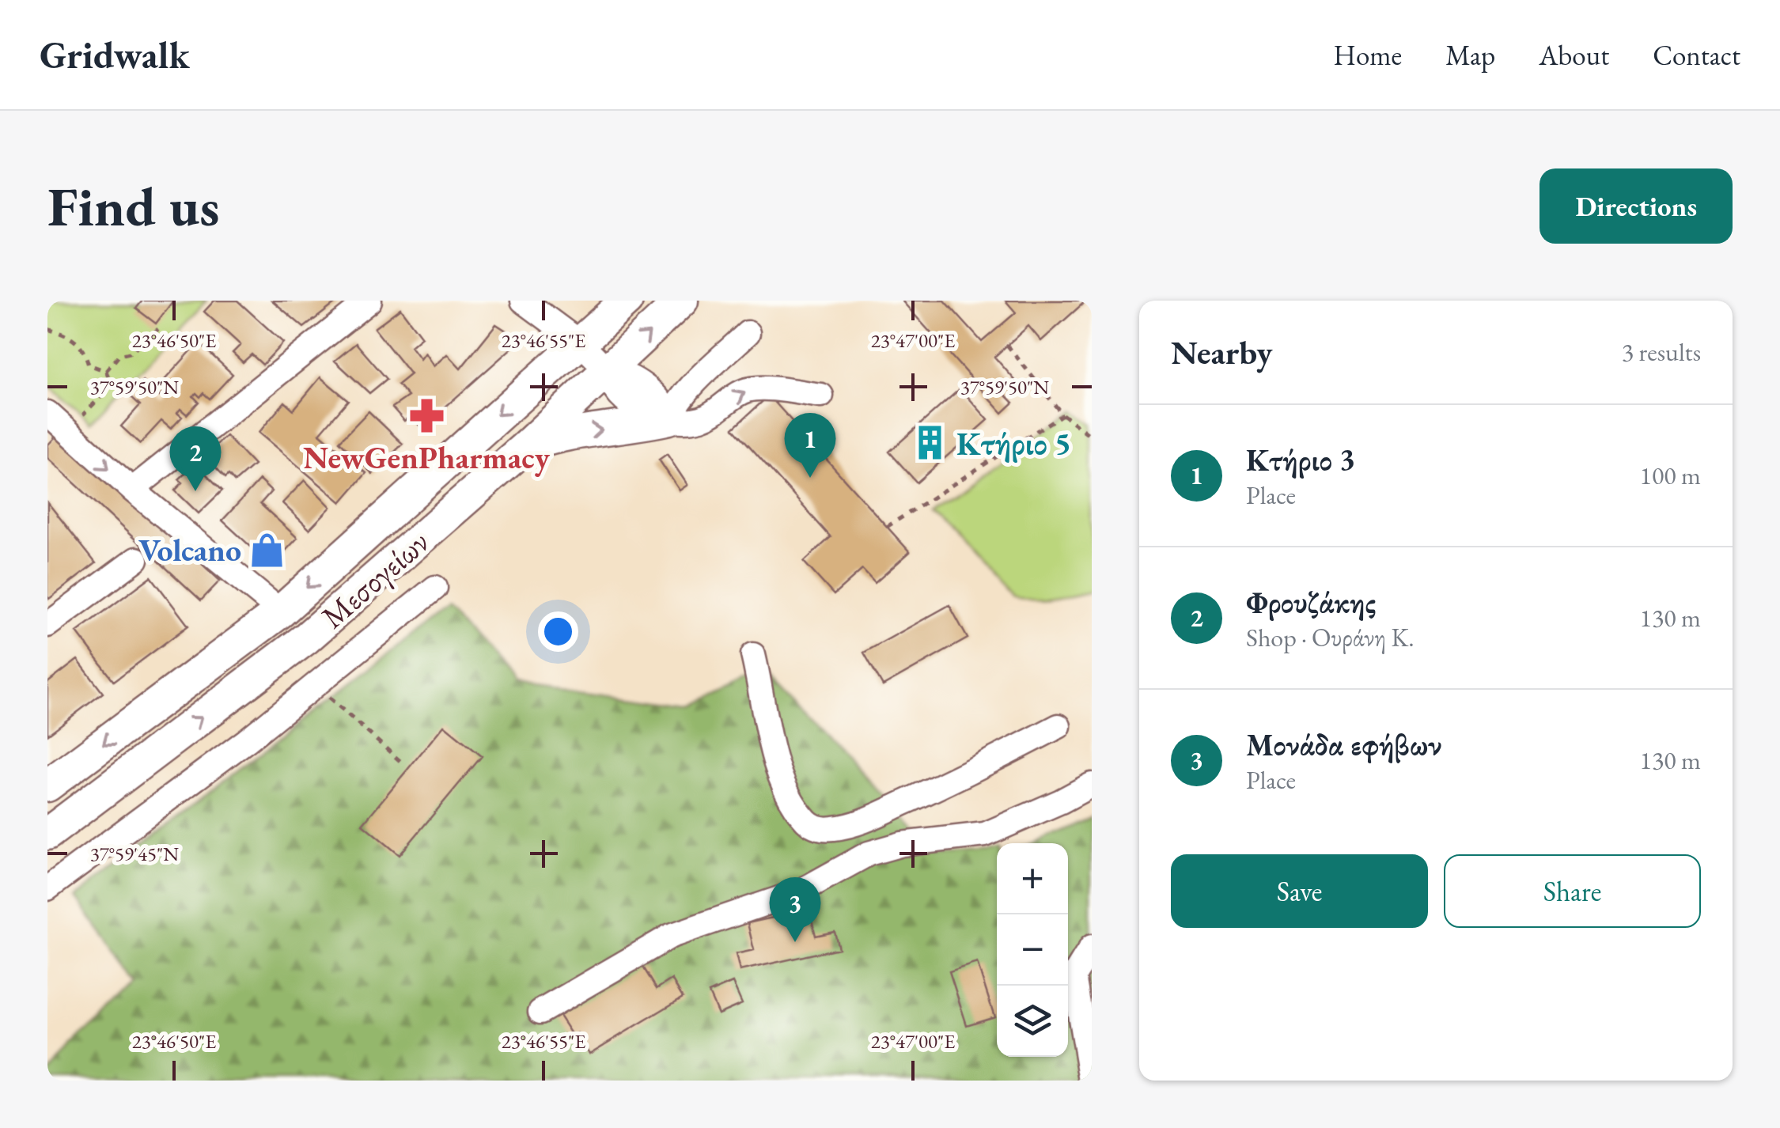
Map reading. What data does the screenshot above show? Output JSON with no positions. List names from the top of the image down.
{
  "streets": {
    "main road": ["Μεσογείων"]
  },
  "places": {
    "pharmacy": ["NewGenPharmacy"],
    "building": ["Κτήριο 5"],
    "shop": ["Volcano"]
  },
  "page": {
    "header": "Gridwalk",
    "nav": [
      "Home",
      "Map",
      "About",
      "Contact"
    ],
    "buttons": [
      "Directions",
      ["Save", "Share"]
    ],
    "title": "Find us",
    "heading": ["Nearby", "3 results"],
    "list": [
      {
        "mark": "1",
        "name": "Κτήριο 3",
        "note": "Place",
        "value": "100 m"
      },
      {
        "mark": "2",
        "name": "Φρουζάκης",
        "note": "Shop · Ουράνη Κ.",
        "value": "130 m"
      },
      {
        "mark": "3",
        "name": "Μονάδα εφήβων",
        "note": "Place",
        "value": "130 m"
      }
    ],
    "pins": ["1", "2", "3"],
    "map_buttons": ["+", "−"]
  },
  "coordinates": [
    "23°46'50\"E",
    "23°46'55\"E",
    "23°47'00\"E",
    "37°59'50\"N",
    "37°59'45\"N"
  ]
}
